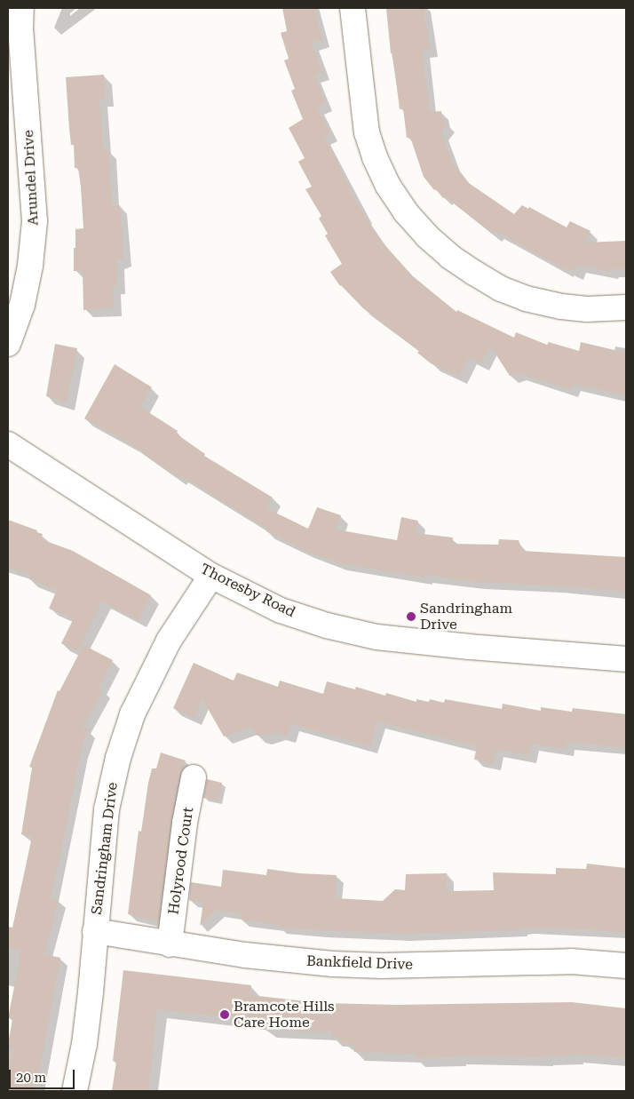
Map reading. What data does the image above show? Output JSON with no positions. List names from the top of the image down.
{
  "streets": {
    "street": [
      "Arundel Drive",
      "Thoresby Road",
      "Sandringham Drive",
      "Holyrood Court",
      "Bankfield Drive"
    ]
  },
  "crossings": [
    ["Thoresby Road", "Sandringham Drive"],
    ["Sandringham Drive", "Bankfield Drive"],
    ["Holyrood Court", "Bankfield Drive"]
  ],
  "places": ["Sandringham Drive", "Bramcote Hills Care Home"],
  "scale_bar": "20 m"
}
